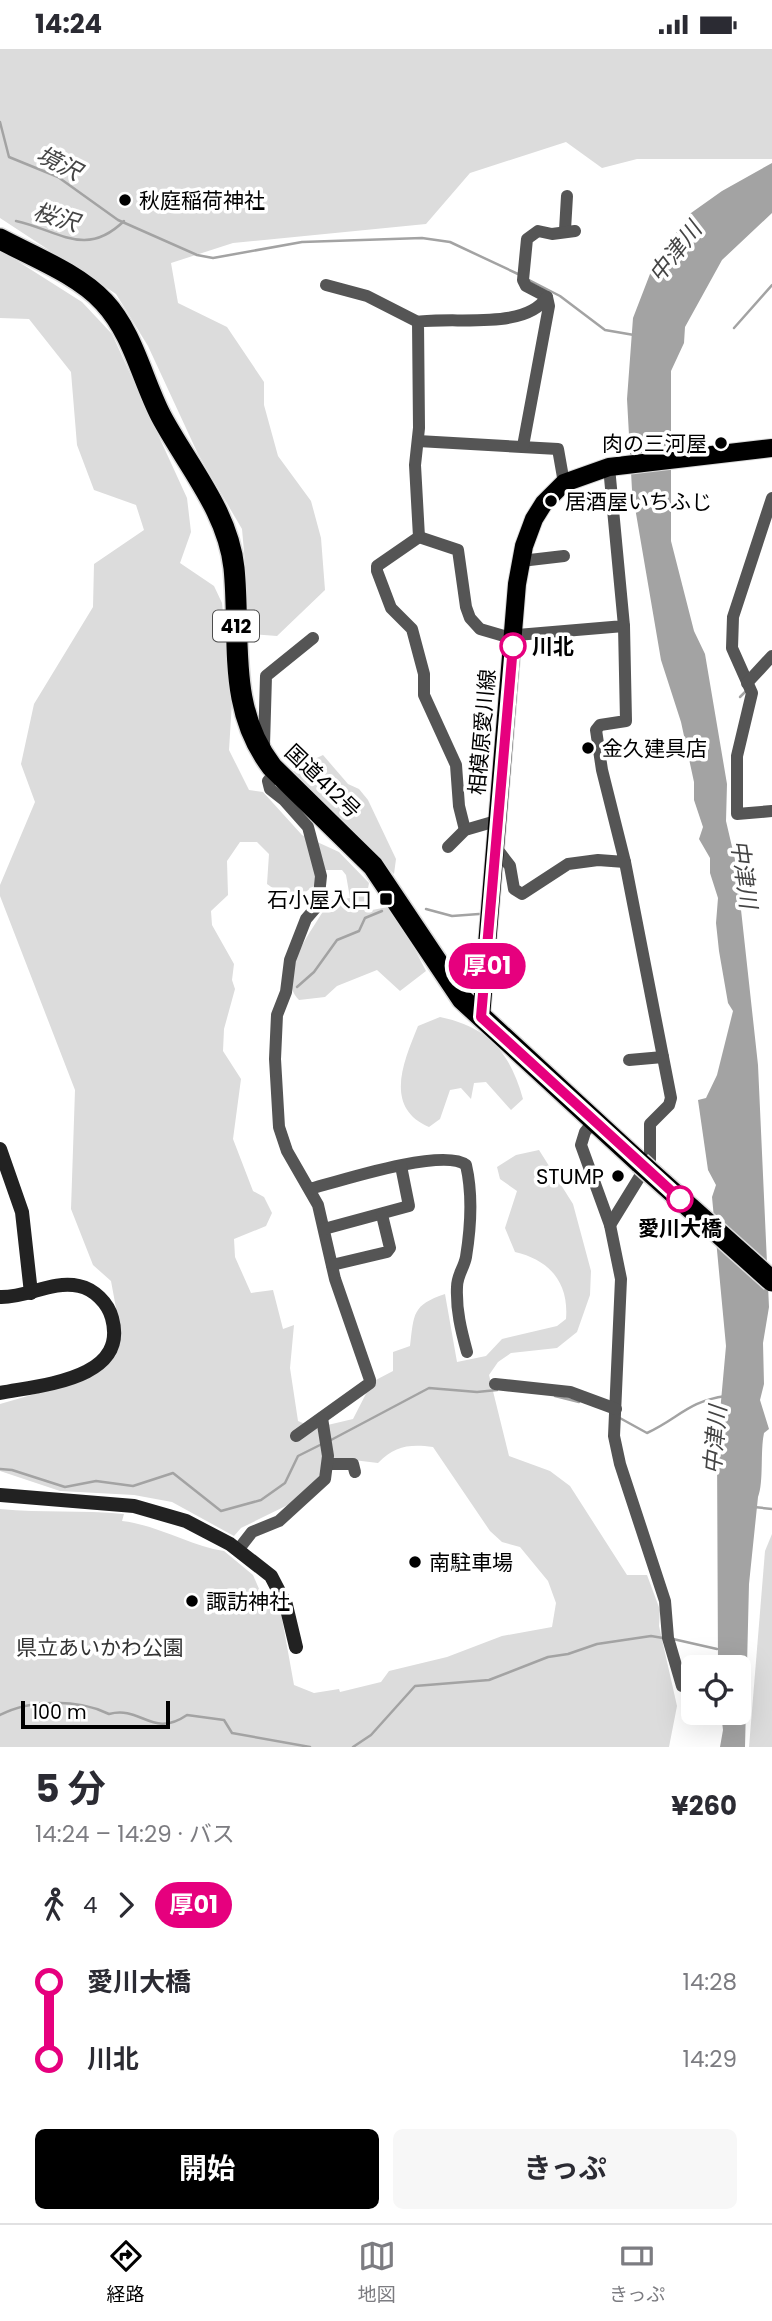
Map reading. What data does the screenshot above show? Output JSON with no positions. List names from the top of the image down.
{
  "streets": {
    "highway": ["412", "国道412号"],
    "main road": ["相模原愛川線"]
  },
  "crossings": [
    ["相模原愛川線", "国道412号"]
  ],
  "water": ["境沢", "桜沢", "中津川"],
  "parks": ["県立あいかわ公園"],
  "places": {
    "other": [
      "秋庭稲荷神社",
      "肉の三河屋",
      "居酒屋いちふじ",
      "川北",
      "金久建具店",
      "STUMP",
      "愛川大橋",
      "南駐車場",
      "諏訪神社"
    ],
    "transit": ["石小屋入口"]
  },
  "lines": ["bus line 厚01"],
  "scale_bar": "100 m",
  "page": {
    "status": "14:24",
    "on_map": "厚01",
    "scale": "100 m",
    "heading": ["5 分", "14:24 – 14:29 · バス", "¥260"],
    "legs": ["4", "厚01"],
    "list": [
      {
        "name": "愛川大橋",
        "value": "14:28"
      },
      {
        "name": "川北",
        "value": "14:29"
      }
    ],
    "buttons": ["開始", "きっぷ"],
    "tabs": ["経路", "地図", "きっぷ"]
  }
}
